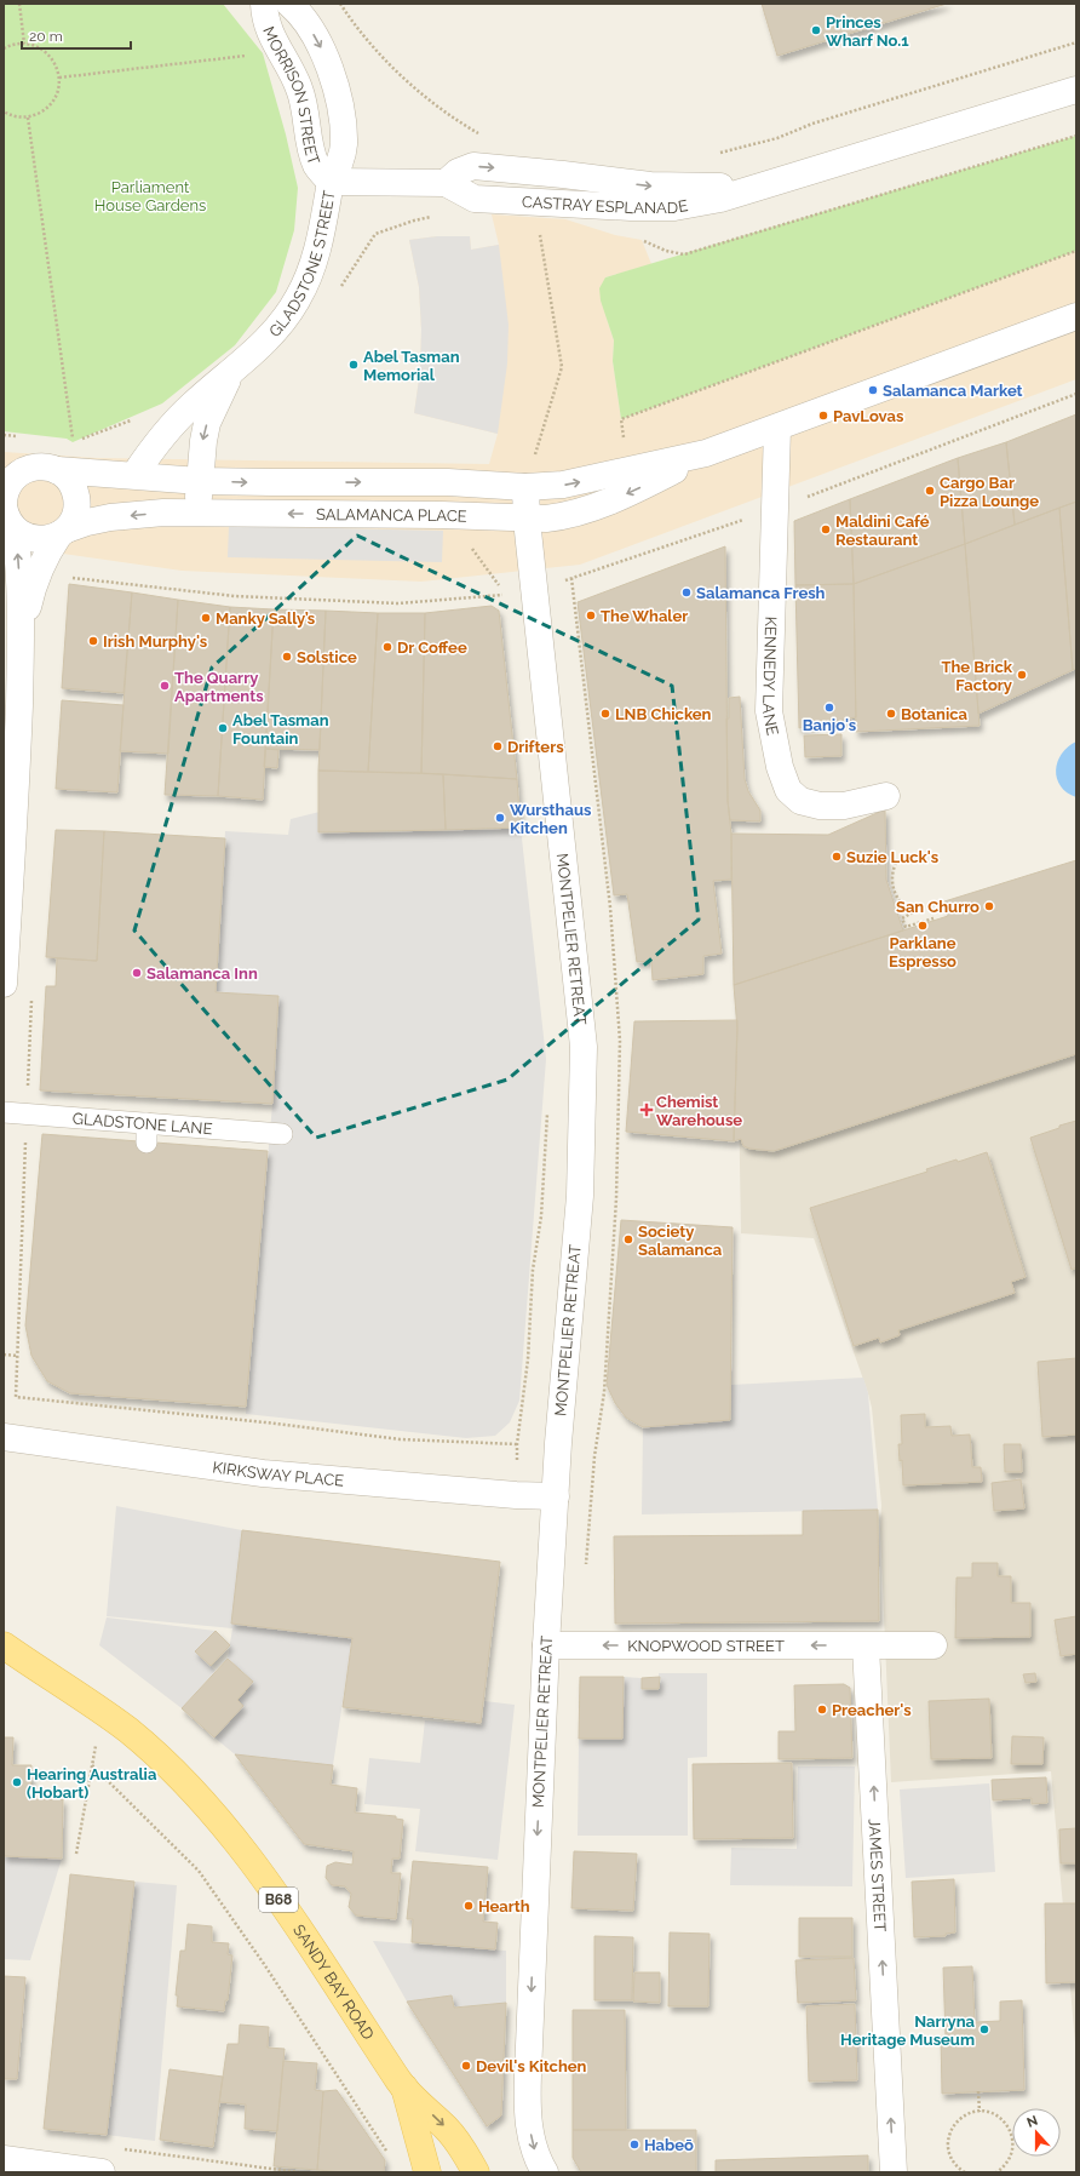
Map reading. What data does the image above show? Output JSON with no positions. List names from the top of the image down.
{
  "streets": {
    "main road": ["B68", "SANDY BAY ROAD"],
    "street": [
      "MORRISON STREET",
      "CASTRAY ESPLANADE",
      "GLADSTONE STREET",
      "SALAMANCA PLACE",
      "KENNEDY LANE",
      "MONTPELIER RETREAT",
      "KIRKSWAY PLACE",
      "KNOPWOOD STREET",
      "JAMES STREET"
    ],
    "lane": ["GLADSTONE LANE"]
  },
  "crossings": [
    ["MORRISON STREET", "CASTRAY ESPLANADE"],
    ["MORRISON STREET", "GLADSTONE STREET"],
    ["CASTRAY ESPLANADE", "GLADSTONE STREET"],
    ["GLADSTONE STREET", "SALAMANCA PLACE"],
    ["SALAMANCA PLACE", "KENNEDY LANE"],
    ["SALAMANCA PLACE", "MONTPELIER RETREAT"],
    ["MONTPELIER RETREAT", "KIRKSWAY PLACE"],
    ["MONTPELIER RETREAT", "KNOPWOOD STREET"],
    ["KNOPWOOD STREET", "JAMES STREET"]
  ],
  "one_way": ["GLADSTONE STREET", "KNOPWOOD STREET", "JAMES STREET"],
  "parks": ["Parliament House Gardens"],
  "places": {
    "other": [
      "Princes Wharf No.1",
      "Abel Tasman Memorial",
      "Salamanca Market",
      "PavLovas",
      "Cargo Bar Pizza Lounge",
      "Maldini Café Restaurant",
      "Salamanca Fresh",
      "The Whaler",
      "Manky Sally’s",
      "Irish Murphy's",
      "Dr Coffee",
      "Solstice",
      "The Brick Factory",
      "The Quarry Apartments",
      "Banjo's",
      "LNB Chicken",
      "Botanica",
      "Abel Tasman Fountain",
      "Drifters",
      "Wursthaus Kitchen",
      "Suzie Luck's",
      "San Churro",
      "Parklane Espresso",
      "Salamanca Inn",
      "Society Salamanca",
      "Preacher's",
      "Hearing Australia (Hobart)",
      "Hearth",
      "Narryna Heritage Museum",
      "Devil's Kitchen",
      "Habeō"
    ],
    "health": ["Chemist Warehouse"]
  },
  "scale_bar": "20 m",
  "north": "top"
}
